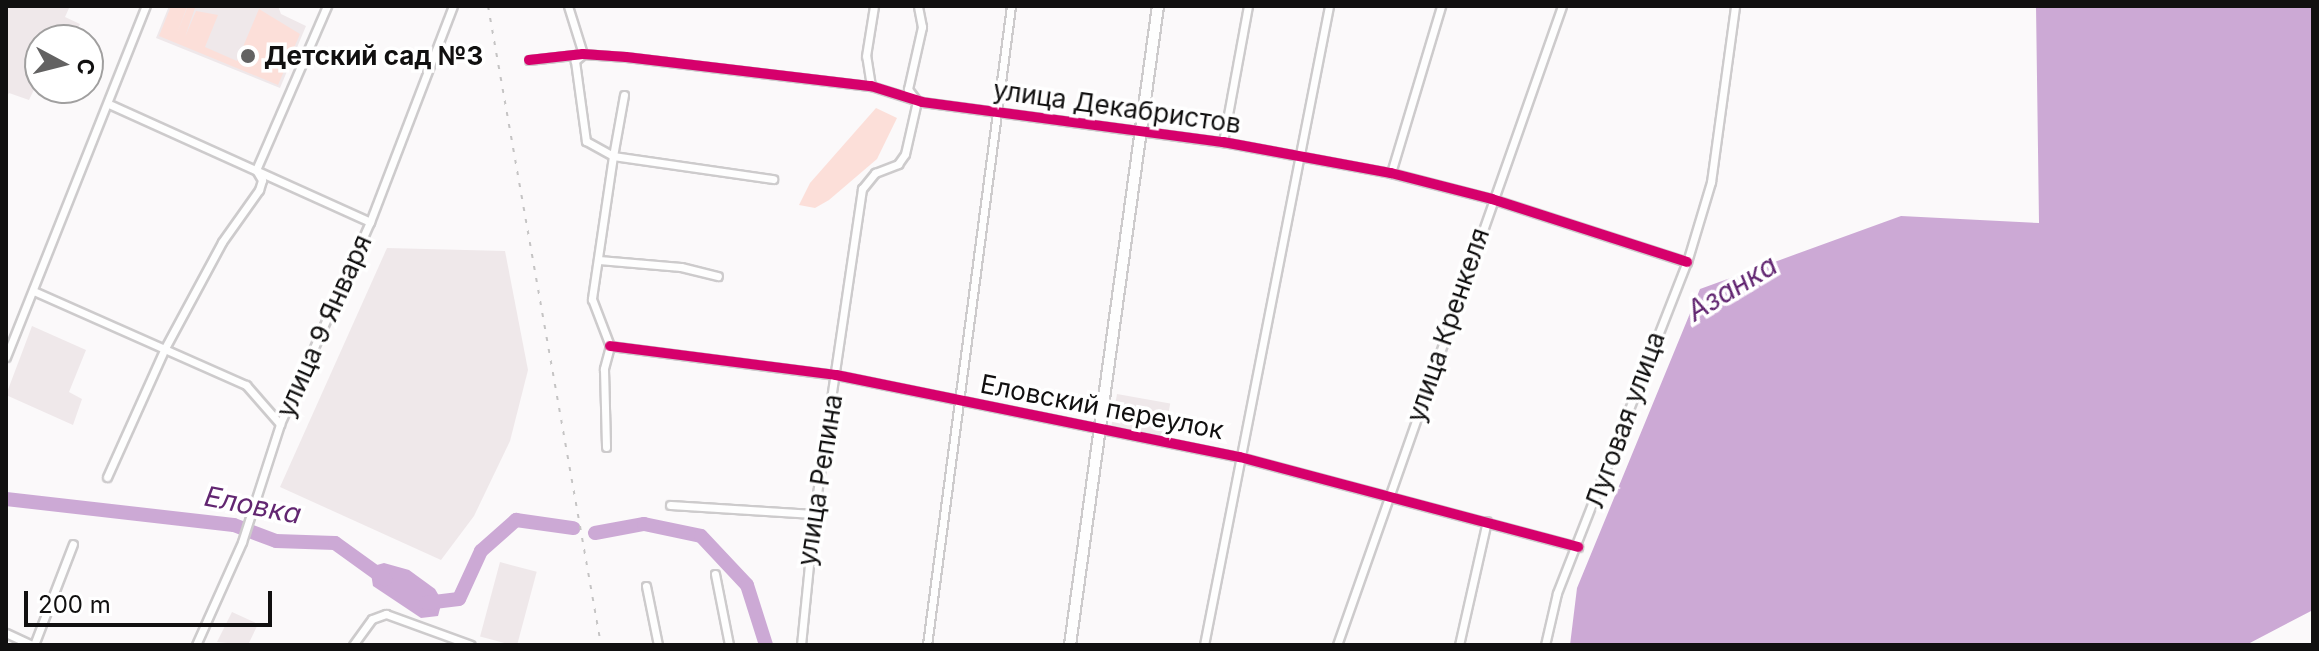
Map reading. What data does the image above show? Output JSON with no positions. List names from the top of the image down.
{
  "streets": {
    "street": [
      "улица Декабристов",
      "улица Кренкеля",
      "улица 9 Января",
      "Еловский переулок",
      "Луговая улица",
      "улица Репина"
    ]
  },
  "crossings": [
    ["улица Декабристов", "улица Кренкеля"],
    ["улица Декабристов", "Луговая улица"],
    ["улица Декабристов", "улица Репина"],
    ["улица Кренкеля", "Еловский переулок"],
    ["Еловский переулок", "Луговая улица"],
    ["Еловский переулок", "улица Репина"]
  ],
  "water": ["Азанка", "Еловка"],
  "places": ["Детский сад №3"],
  "scale_bar": "200 m",
  "north": "right"
}
